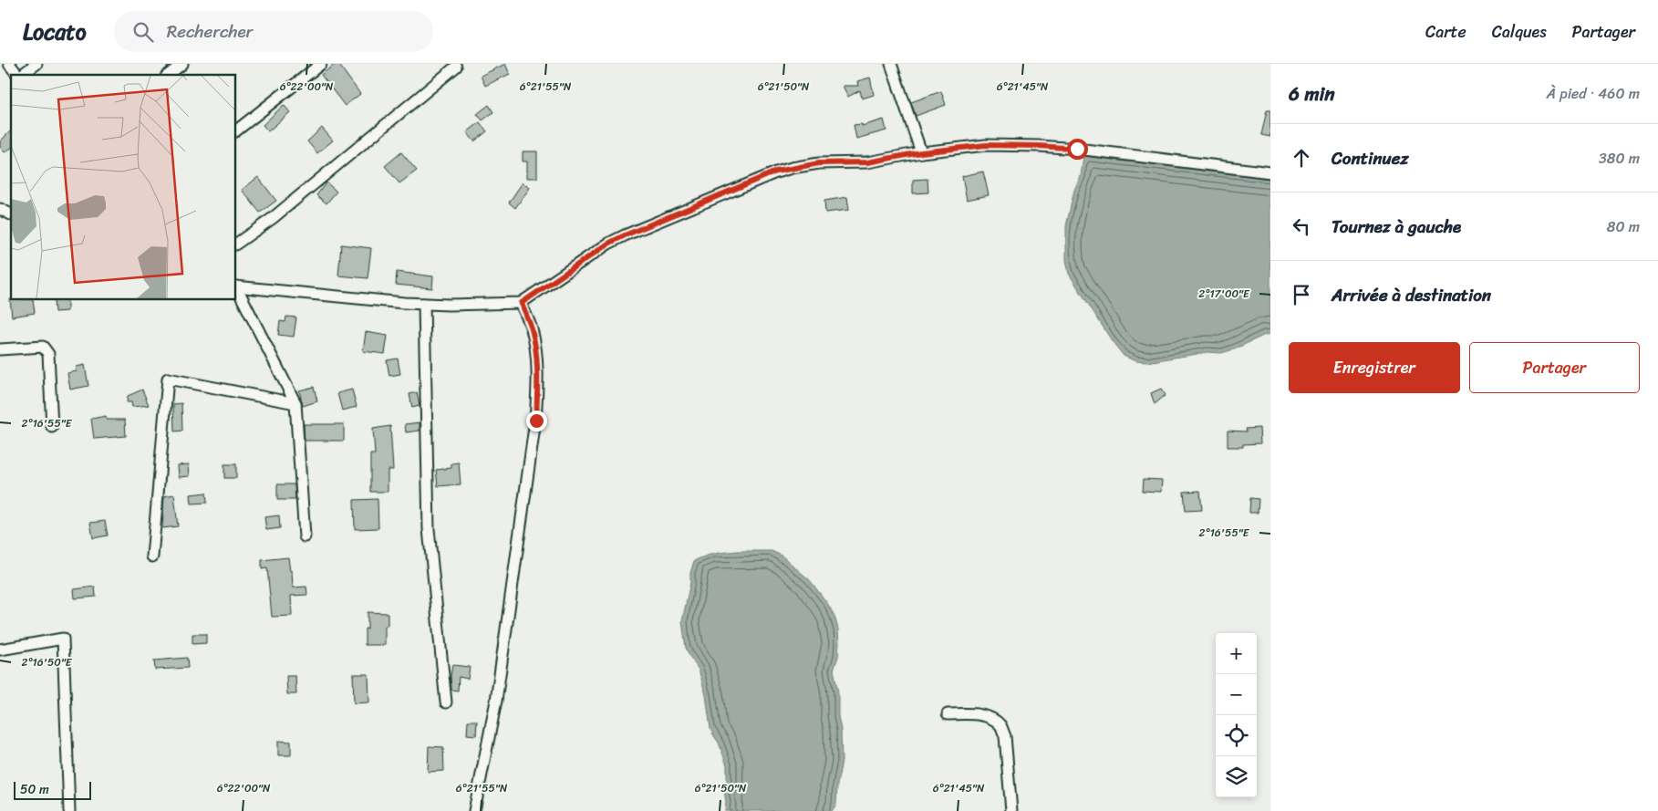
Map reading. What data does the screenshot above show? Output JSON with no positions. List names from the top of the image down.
{
  "scale_bar": "50 m",
  "page": {
    "header": "Locato",
    "search": "Rechercher",
    "nav": ["Carte", "Calques", "Partager"],
    "heading": ["6 min", "À pied · 460 m"],
    "list": [
      ["Continuez", "380 m"],
      ["Tournez à gauche", "80 m"],
      "Arrivée à destination"
    ],
    "buttons": ["Enregistrer", "Partager"],
    "map_buttons": ["+", "−"],
    "scale": "50 m"
  },
  "coordinates": [
    "6°22'00\"N",
    "6°21'55\"N",
    "6°21'50\"N",
    "6°21'45\"N",
    "2°17'00\"E",
    "2°16'55\"E",
    "2°16'50\"E"
  ]
}
